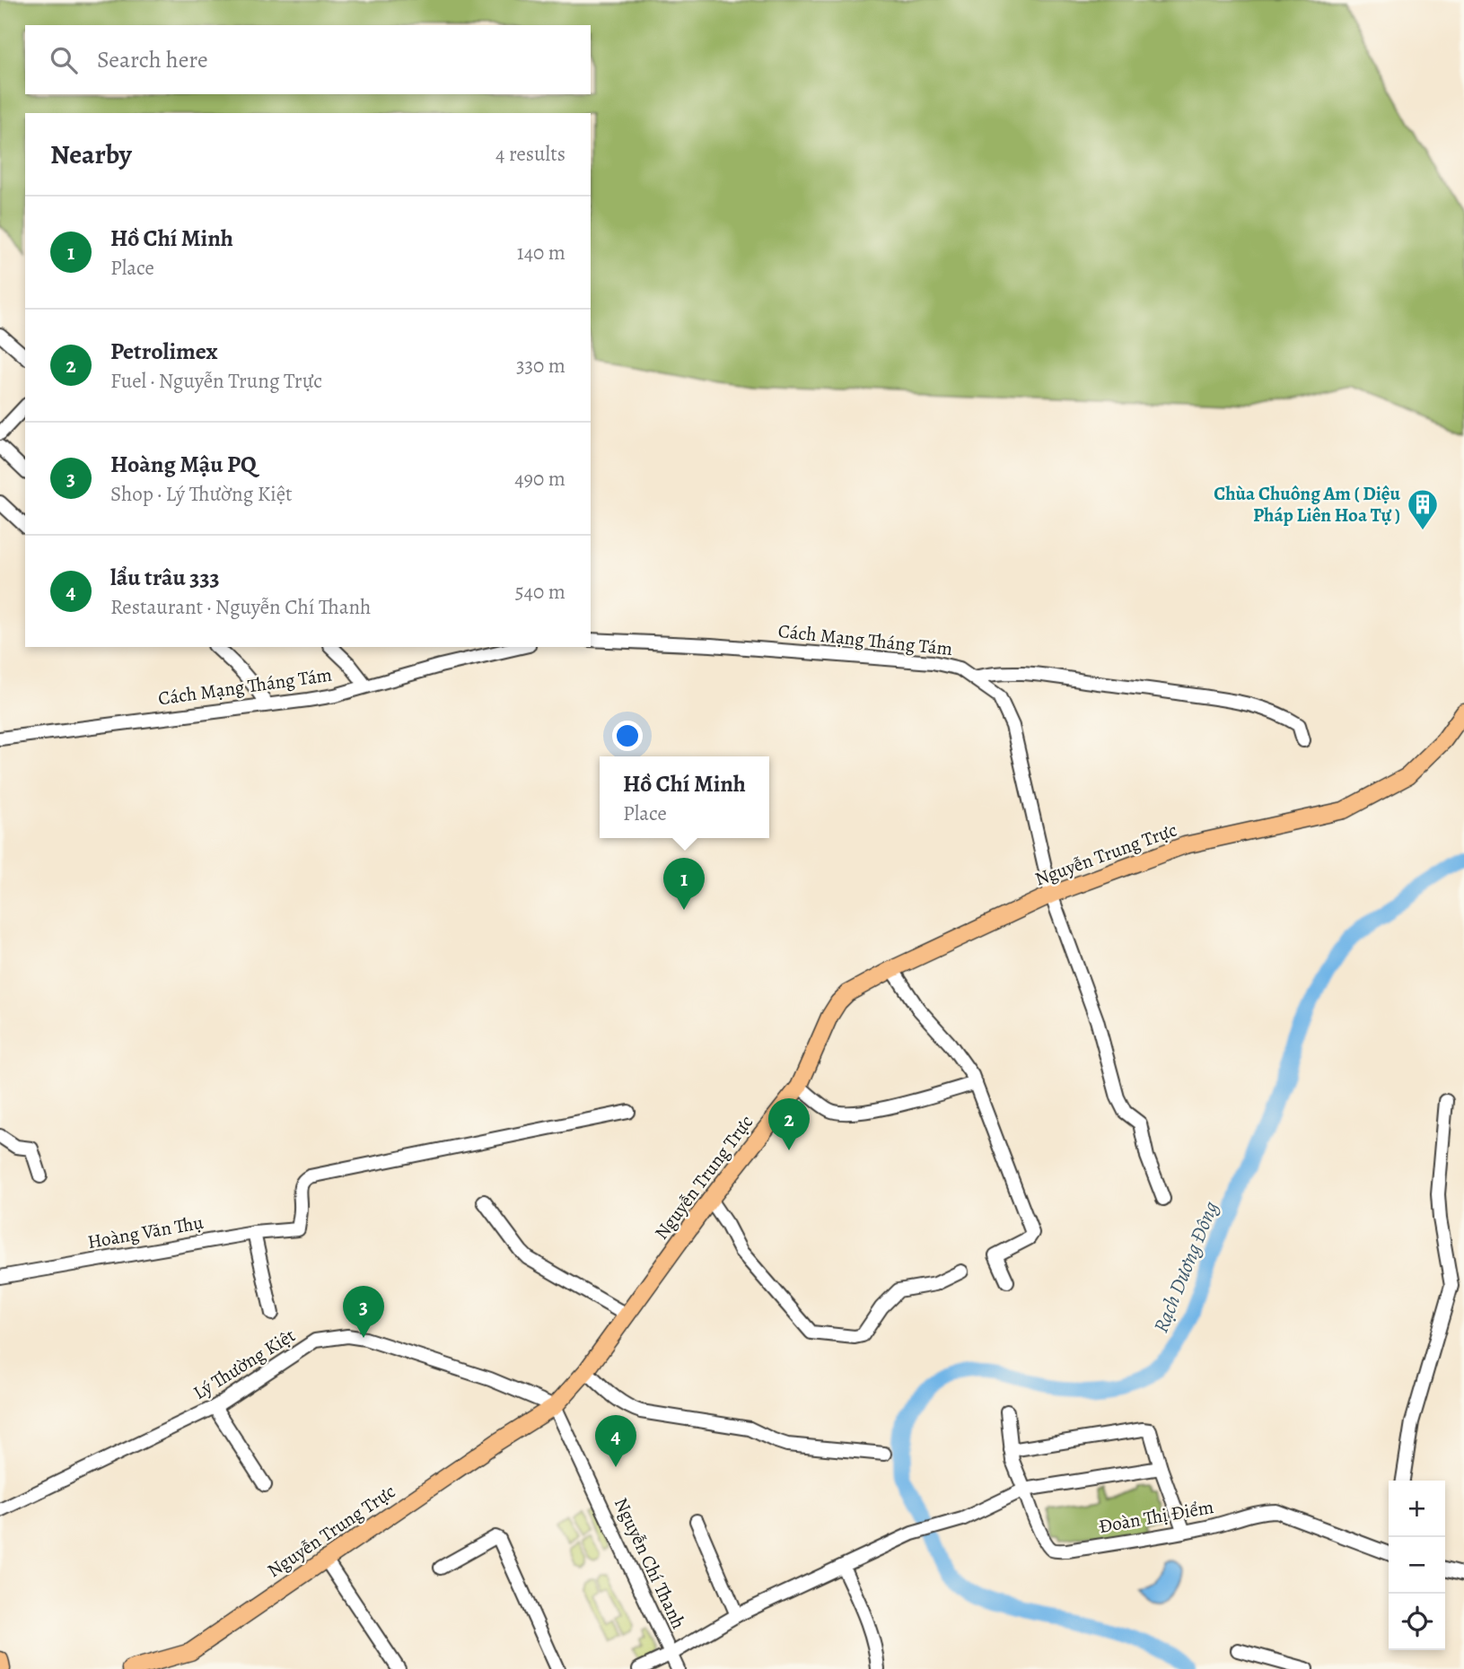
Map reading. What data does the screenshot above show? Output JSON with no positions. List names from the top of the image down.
{
  "streets": {
    "main road": ["Nguyễn Trung Trực"],
    "street": [
      "Cách Mạng Tháng Tám",
      "Hoàng Văn Thụ",
      "Lý Thường Kiệt",
      "Đoàn Thị Điểm",
      "Nguyễn Chí Thanh"
    ]
  },
  "crossings": [
    ["Cách Mạng Tháng Tám", "Nguyễn Trung Trực"],
    ["Nguyễn Trung Trực", "Lý Thường Kiệt"],
    ["Nguyễn Trung Trực", "Nguyễn Chí Thanh"],
    ["Lý Thường Kiệt", "Nguyễn Chí Thanh"]
  ],
  "water": ["Rạch Dương Đông"],
  "places": {
    "building": ["Chùa Chuông Am ( Diệu Pháp Liên Hoa Tự )"]
  },
  "page": {
    "search": "Search here",
    "heading": ["Nearby", "4 results"],
    "list": [
      {
        "mark": "1",
        "name": "Hồ Chí Minh",
        "note": "Place",
        "value": "140 m"
      },
      {
        "mark": "2",
        "name": "Petrolimex",
        "note": "Fuel · Nguyễn Trung Trực",
        "value": "330 m"
      },
      {
        "mark": "3",
        "name": "Hoàng Mậu PQ",
        "note": "Shop · Lý Thường Kiệt",
        "value": "490 m"
      },
      {
        "mark": "4",
        "name": "lẩu trâu 333",
        "note": "Restaurant · Nguyễn Chí Thanh",
        "value": "540 m"
      }
    ],
    "popup": ["Hồ Chí Minh", "Place"],
    "pins": [
      "1",
      "2",
      "3",
      "4"
    ],
    "map_buttons": ["+", "−"]
  }
}
